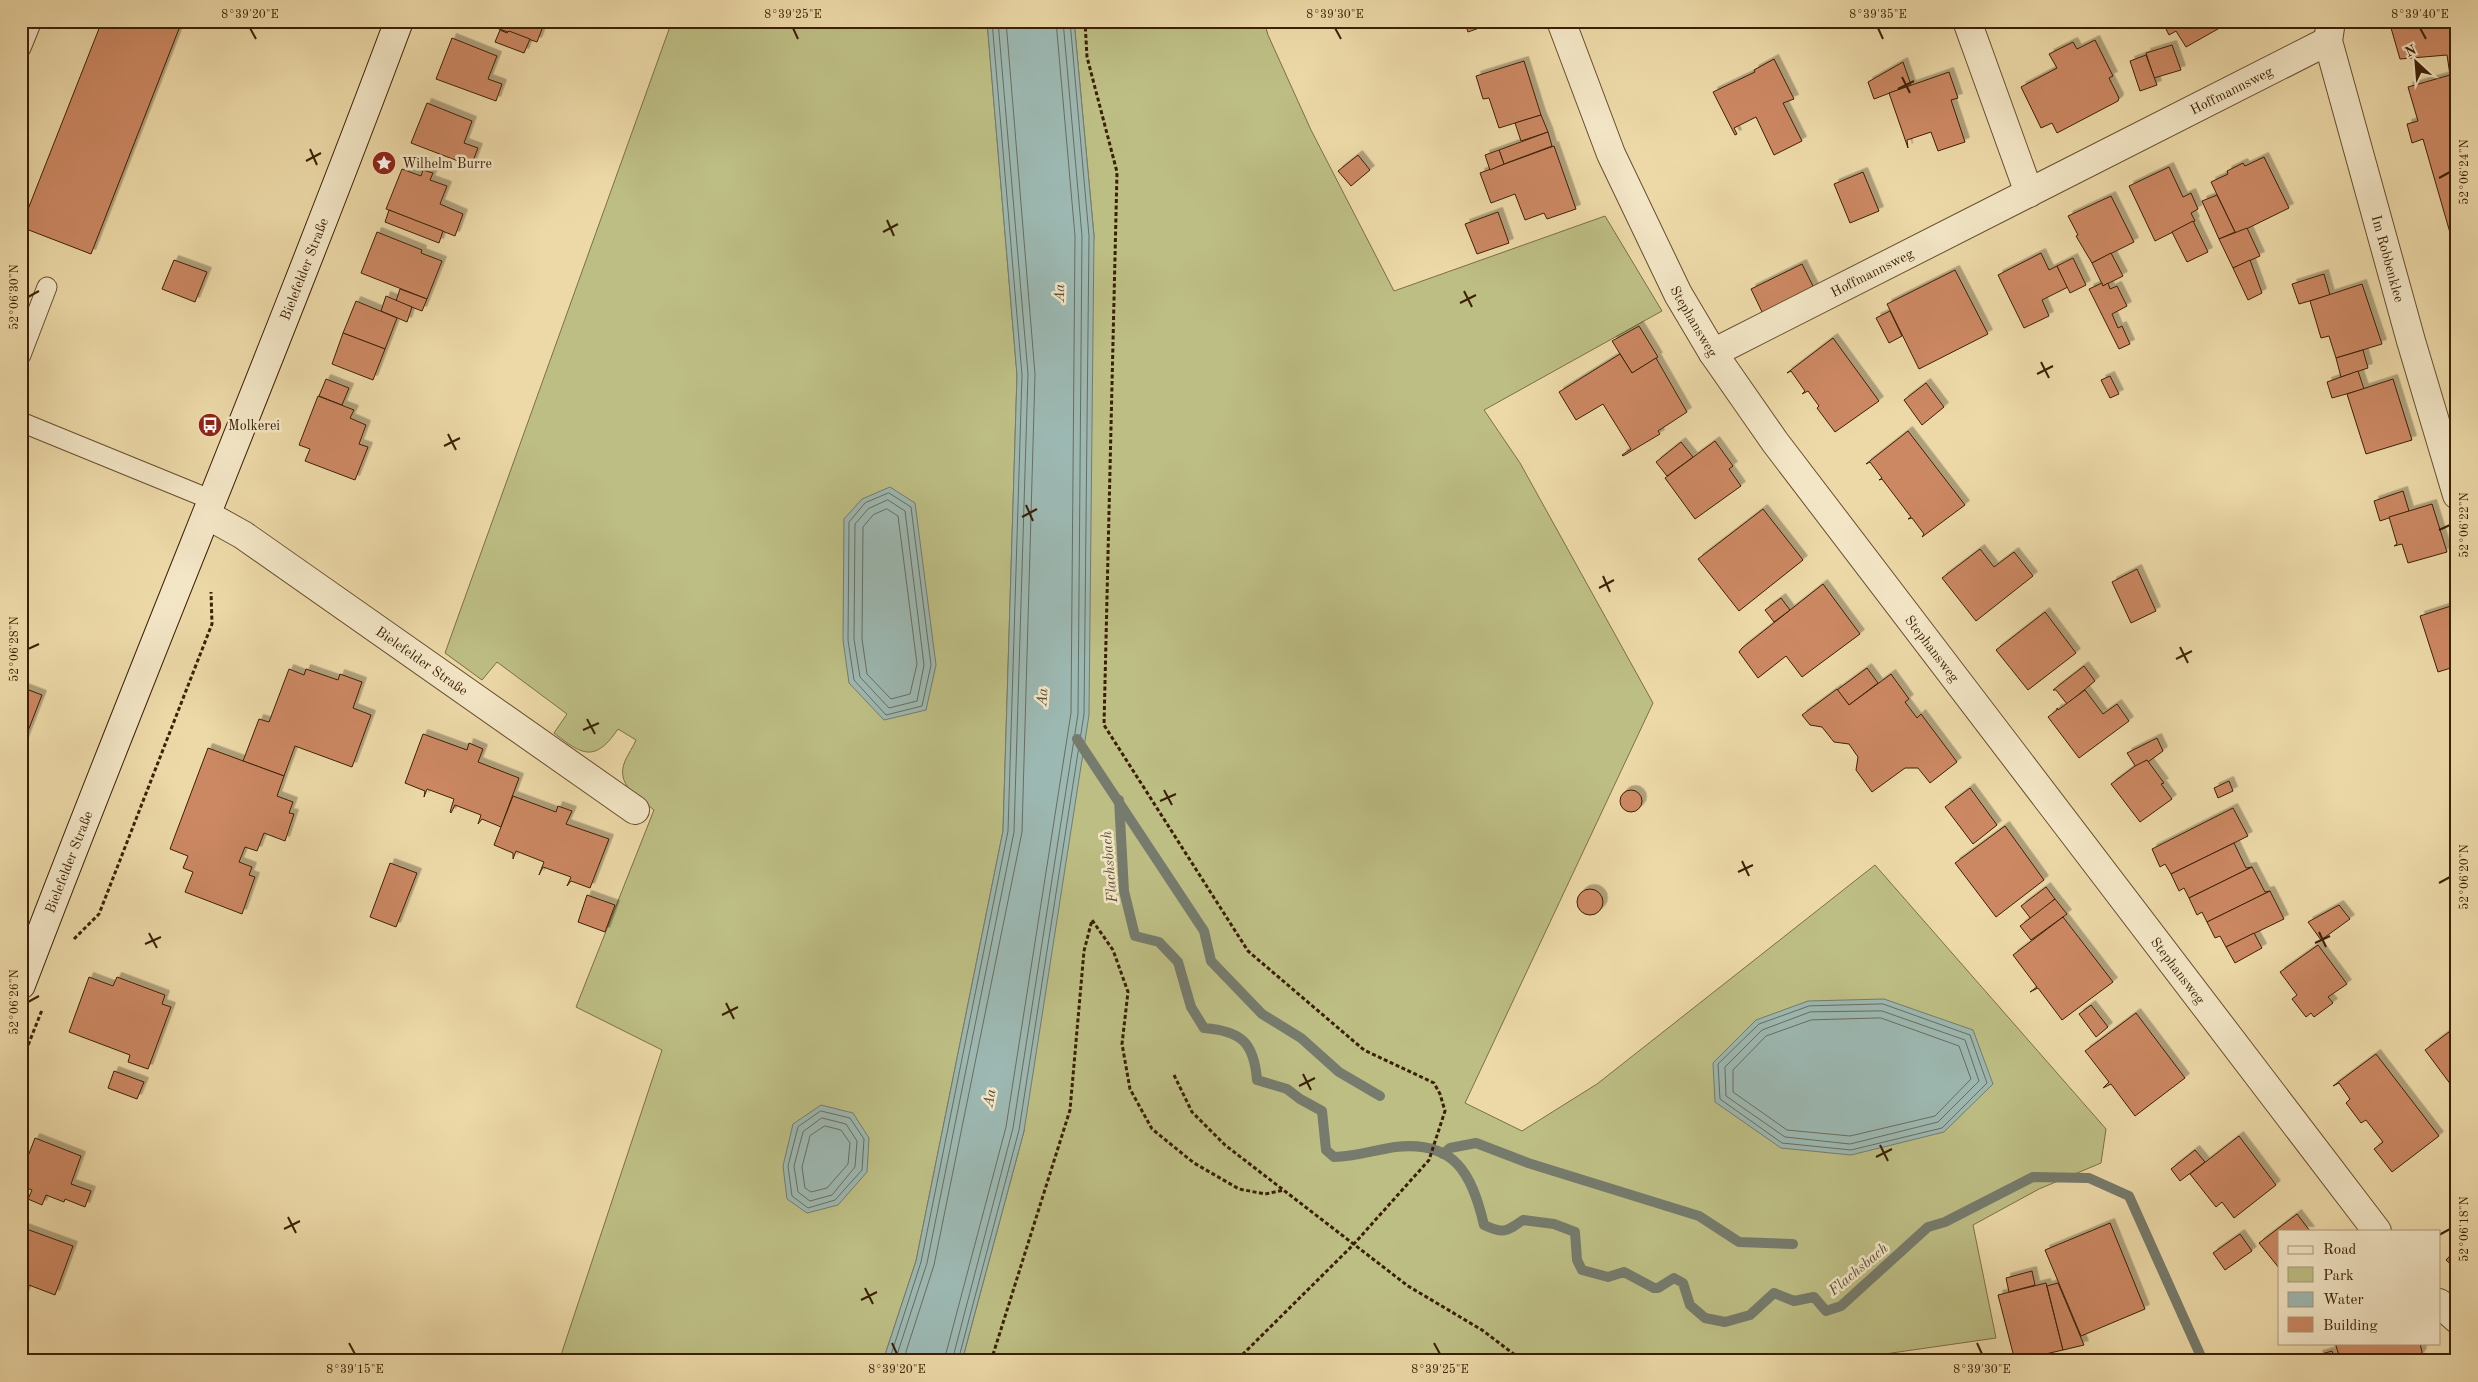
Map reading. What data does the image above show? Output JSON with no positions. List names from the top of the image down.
{
  "streets": {
    "street": [
      "Hoffmannsweg",
      "Im Robbenklee",
      "Bielefelder Straße",
      "Stephansweg"
    ]
  },
  "crossings": [
    ["Hoffmannsweg", "Im Robbenklee"],
    ["Hoffmannsweg", "Stephansweg"]
  ],
  "water": ["Aa", "Flachsbach"],
  "places": {
    "place": ["Wilhelm Burre"],
    "bus stop": ["Molkerei"]
  },
  "legend": [
    "Road",
    "Park",
    "Water",
    "Building"
  ],
  "north": "top left",
  "coordinates": [
    "8°39'20\"E",
    "8°39'25\"E",
    "8°39'30\"E",
    "8°39'35\"E",
    "8°39'40\"E",
    "52°06'24\"N",
    "52°06'30\"N",
    "52°06'22\"N",
    "52°06'28\"N",
    "52°06'20\"N",
    "52°06'26\"N",
    "52°06'18\"N",
    "8°39'15\"E"
  ]
}
